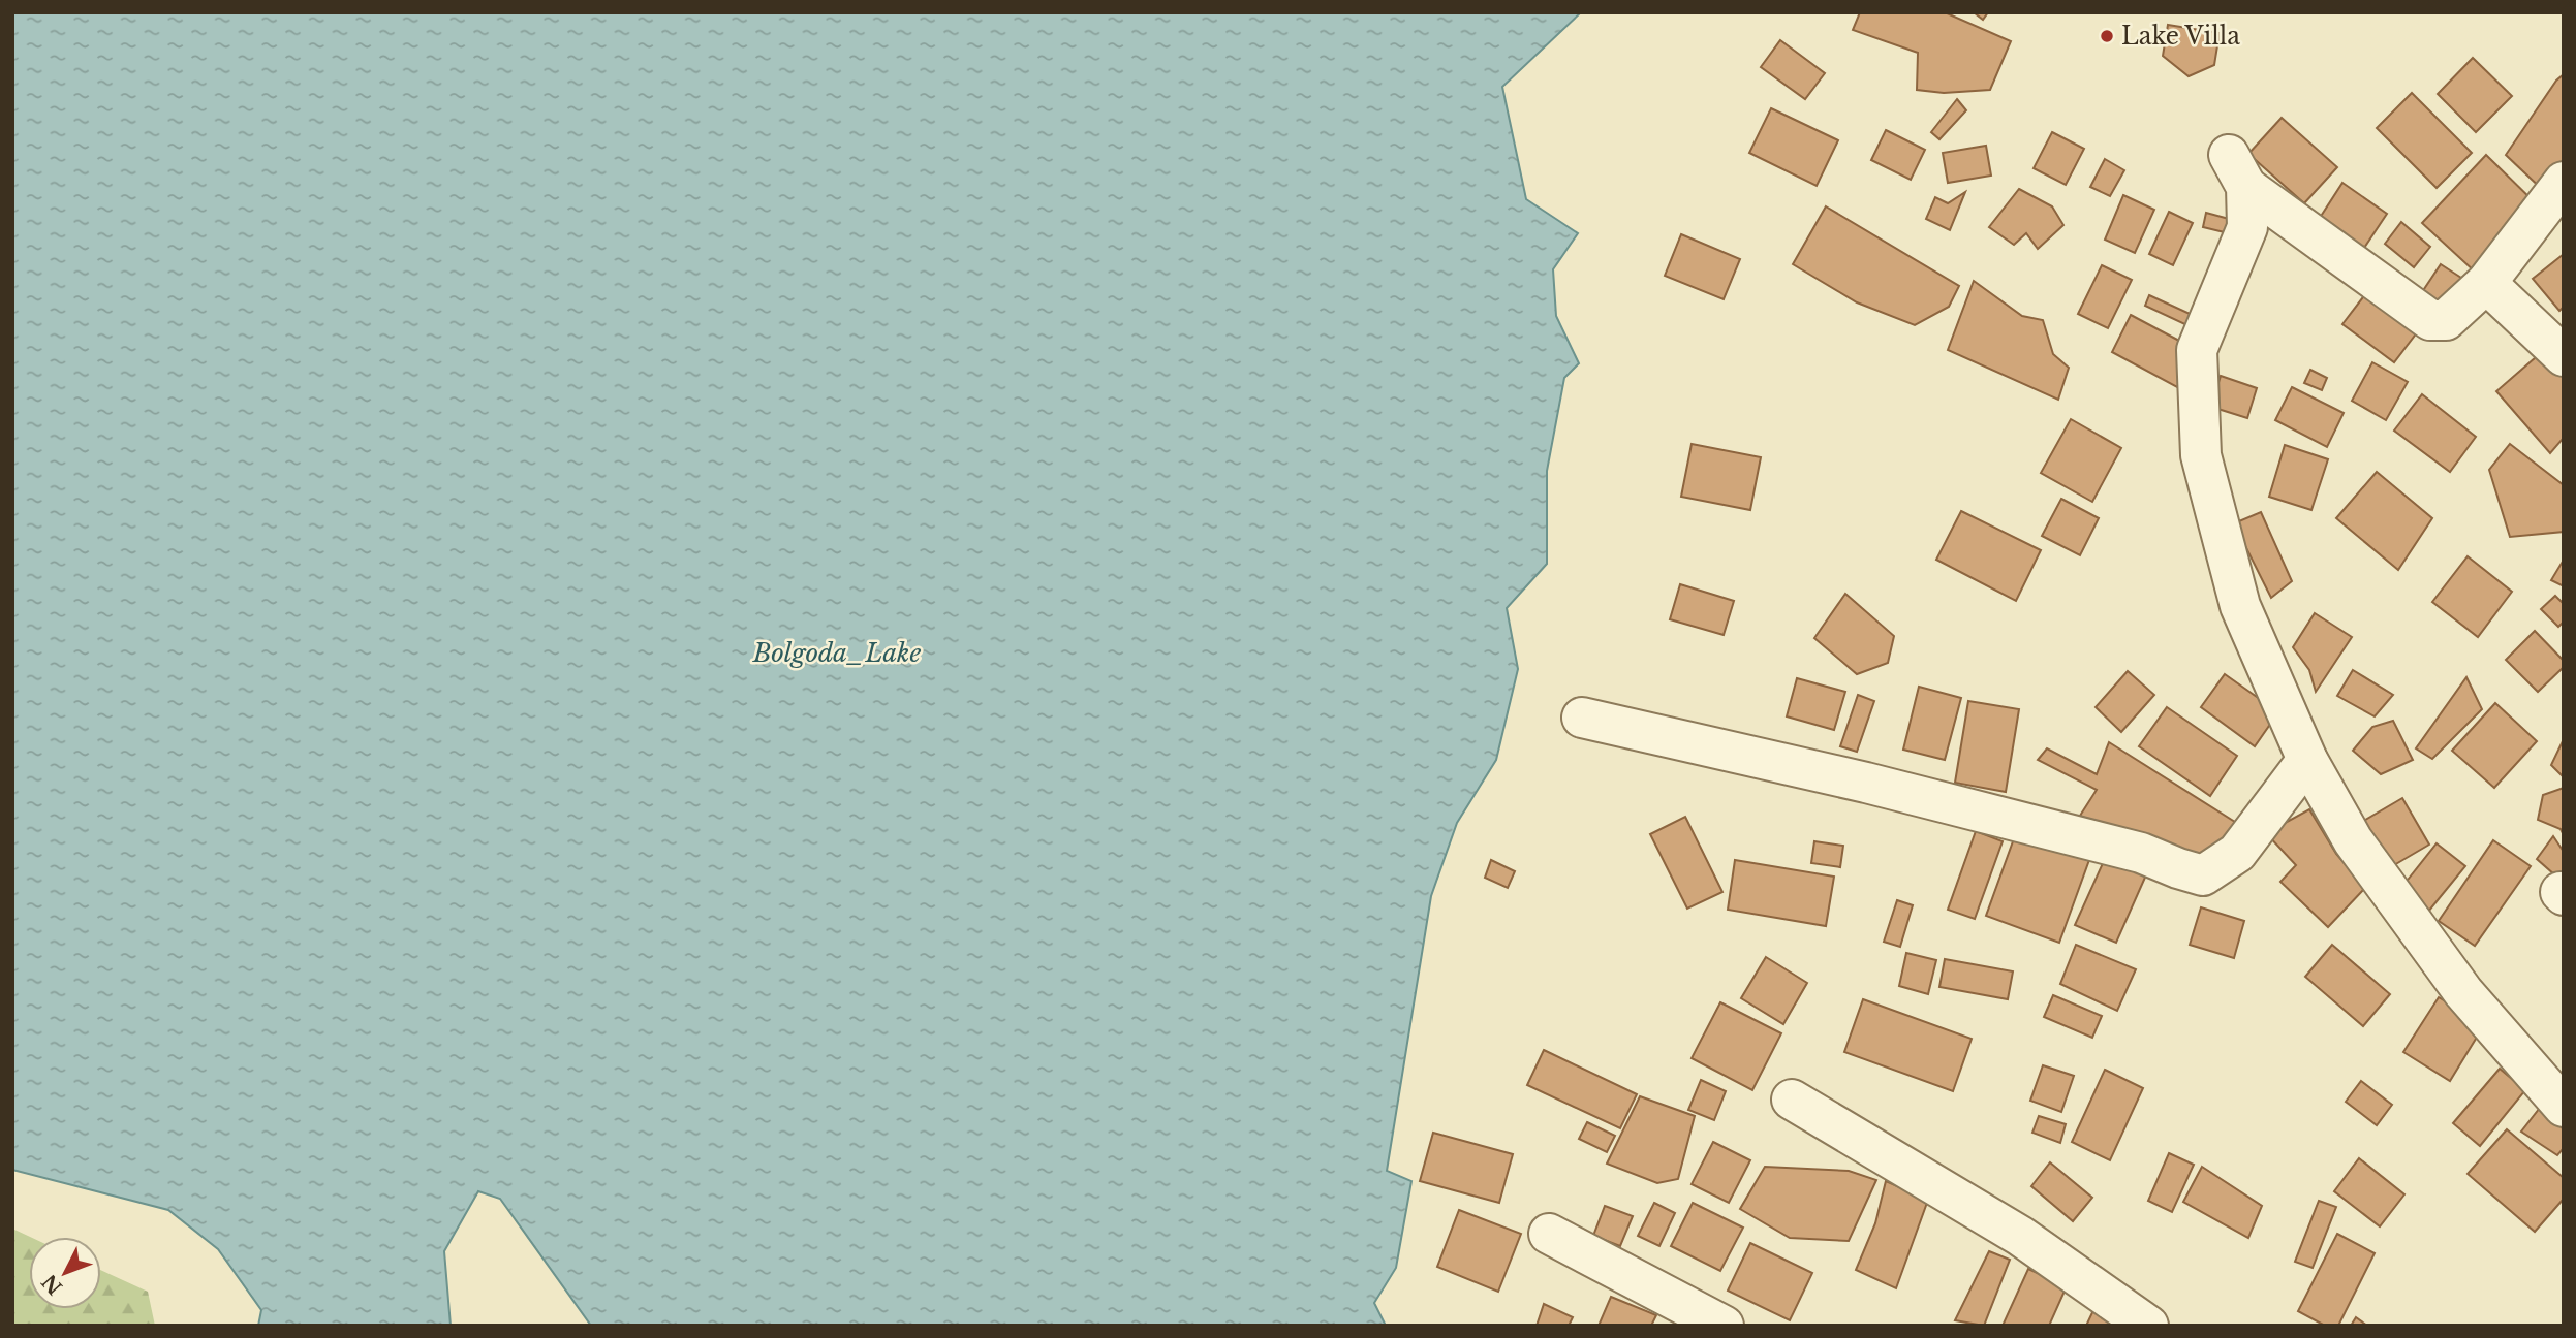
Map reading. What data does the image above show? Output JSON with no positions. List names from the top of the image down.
{
  "water": ["Bolgoda_Lake"],
  "places": ["Lake Villa"],
  "north": "bottom left"
}
